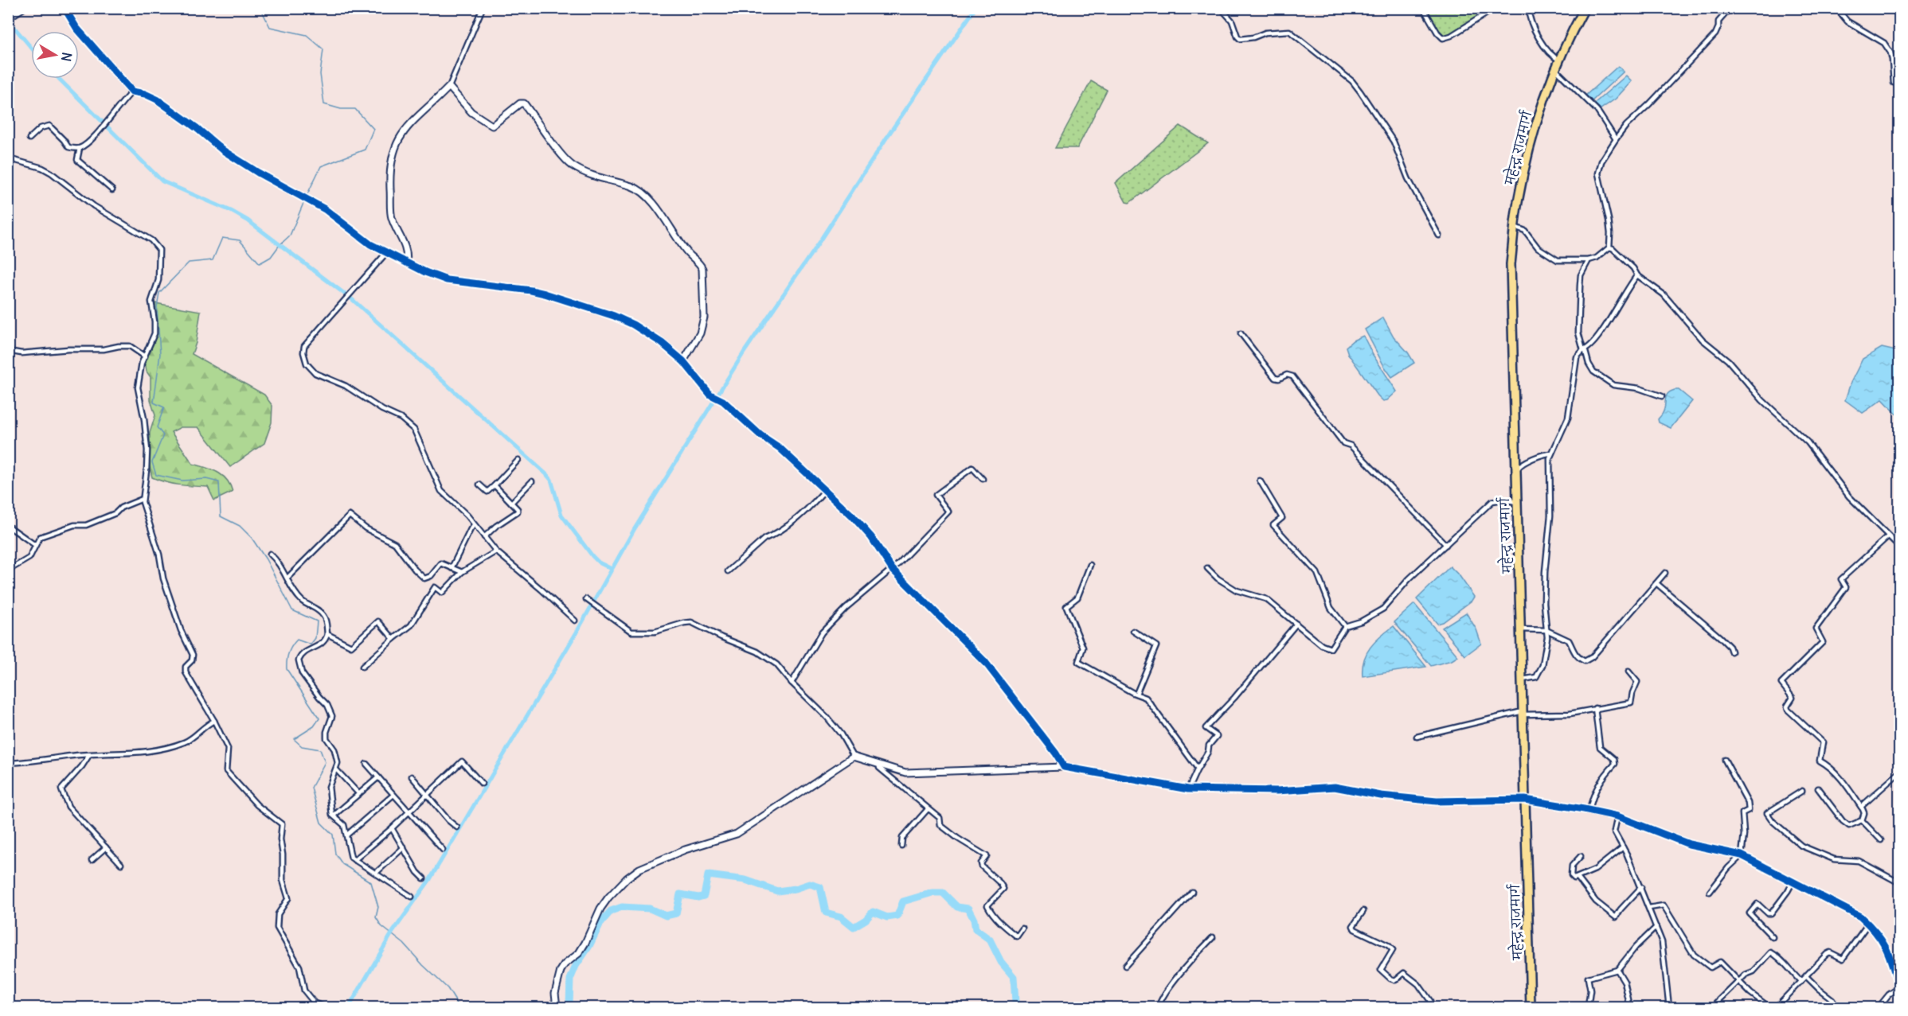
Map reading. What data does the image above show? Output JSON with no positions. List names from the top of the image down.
{
  "streets": {
    "highway": ["महेन्द्र राजमार्ग"]
  },
  "north": "right"
}
